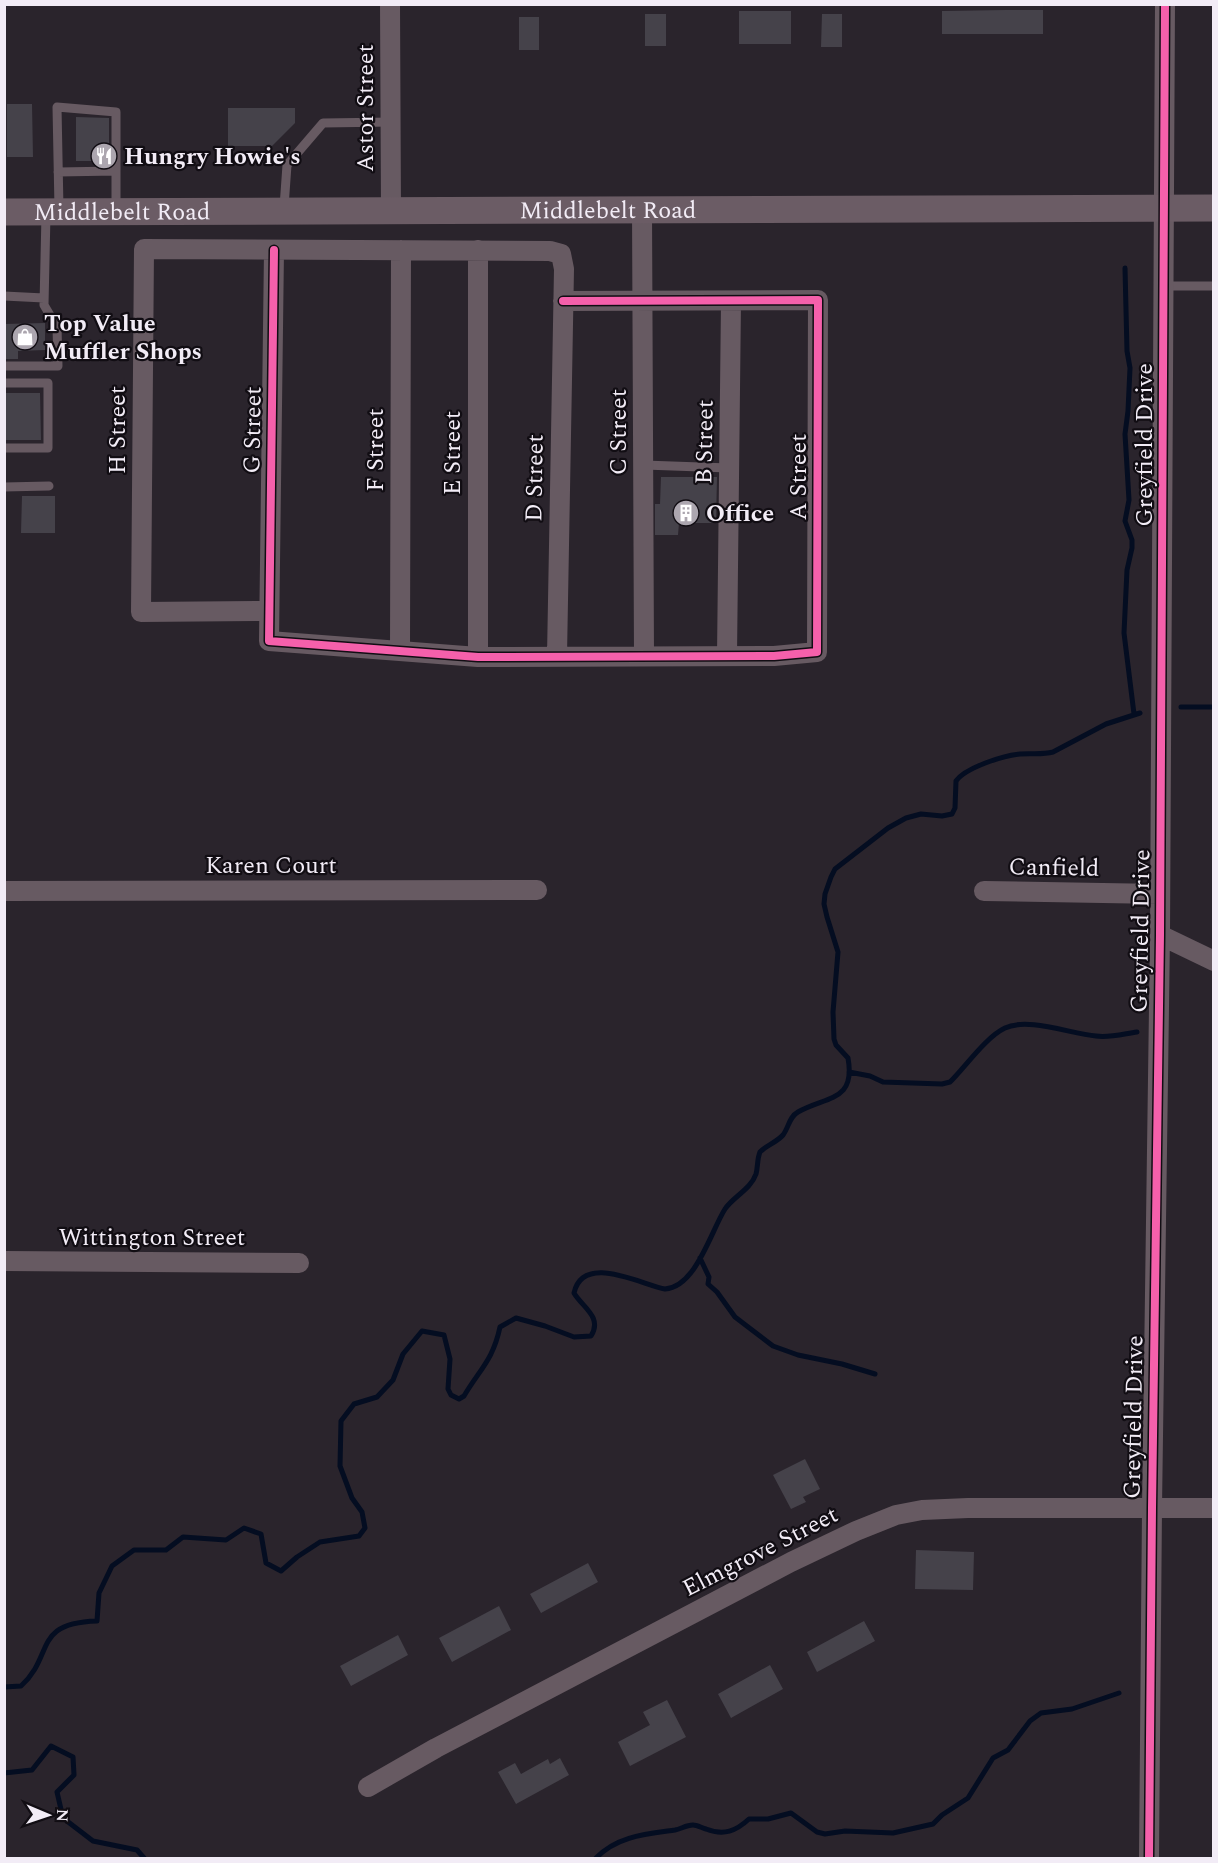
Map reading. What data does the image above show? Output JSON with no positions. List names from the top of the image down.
{
  "streets": {
    "street": [
      "Astor Street",
      "Middlebelt Road",
      "H Street",
      "G Street",
      "C Street",
      "B Street",
      "Greyfield Drive",
      "F Street",
      "E Street",
      "A Street",
      "D Street",
      "Karen Court",
      "Canfield",
      "Wittington Street",
      "Elmgrove Street"
    ]
  },
  "crossings": [
    ["Astor Street", "Middlebelt Road"],
    ["Middlebelt Road", "C Street"],
    ["Middlebelt Road", "Greyfield Drive"],
    ["H Street", "G Street"],
    ["G Street", "F Street"],
    ["C Street", "A Street"],
    ["B Street", "A Street"],
    ["Greyfield Drive", "Canfield"],
    ["Greyfield Drive", "Elmgrove Street"],
    ["E Street", "D Street"],
    ["A Street", "D Street"]
  ],
  "places": {
    "restaurant": ["Hungry Howie's"],
    "shop": ["Top Value Muffler Shops"],
    "building": ["Office"]
  },
  "north": "right"
}
